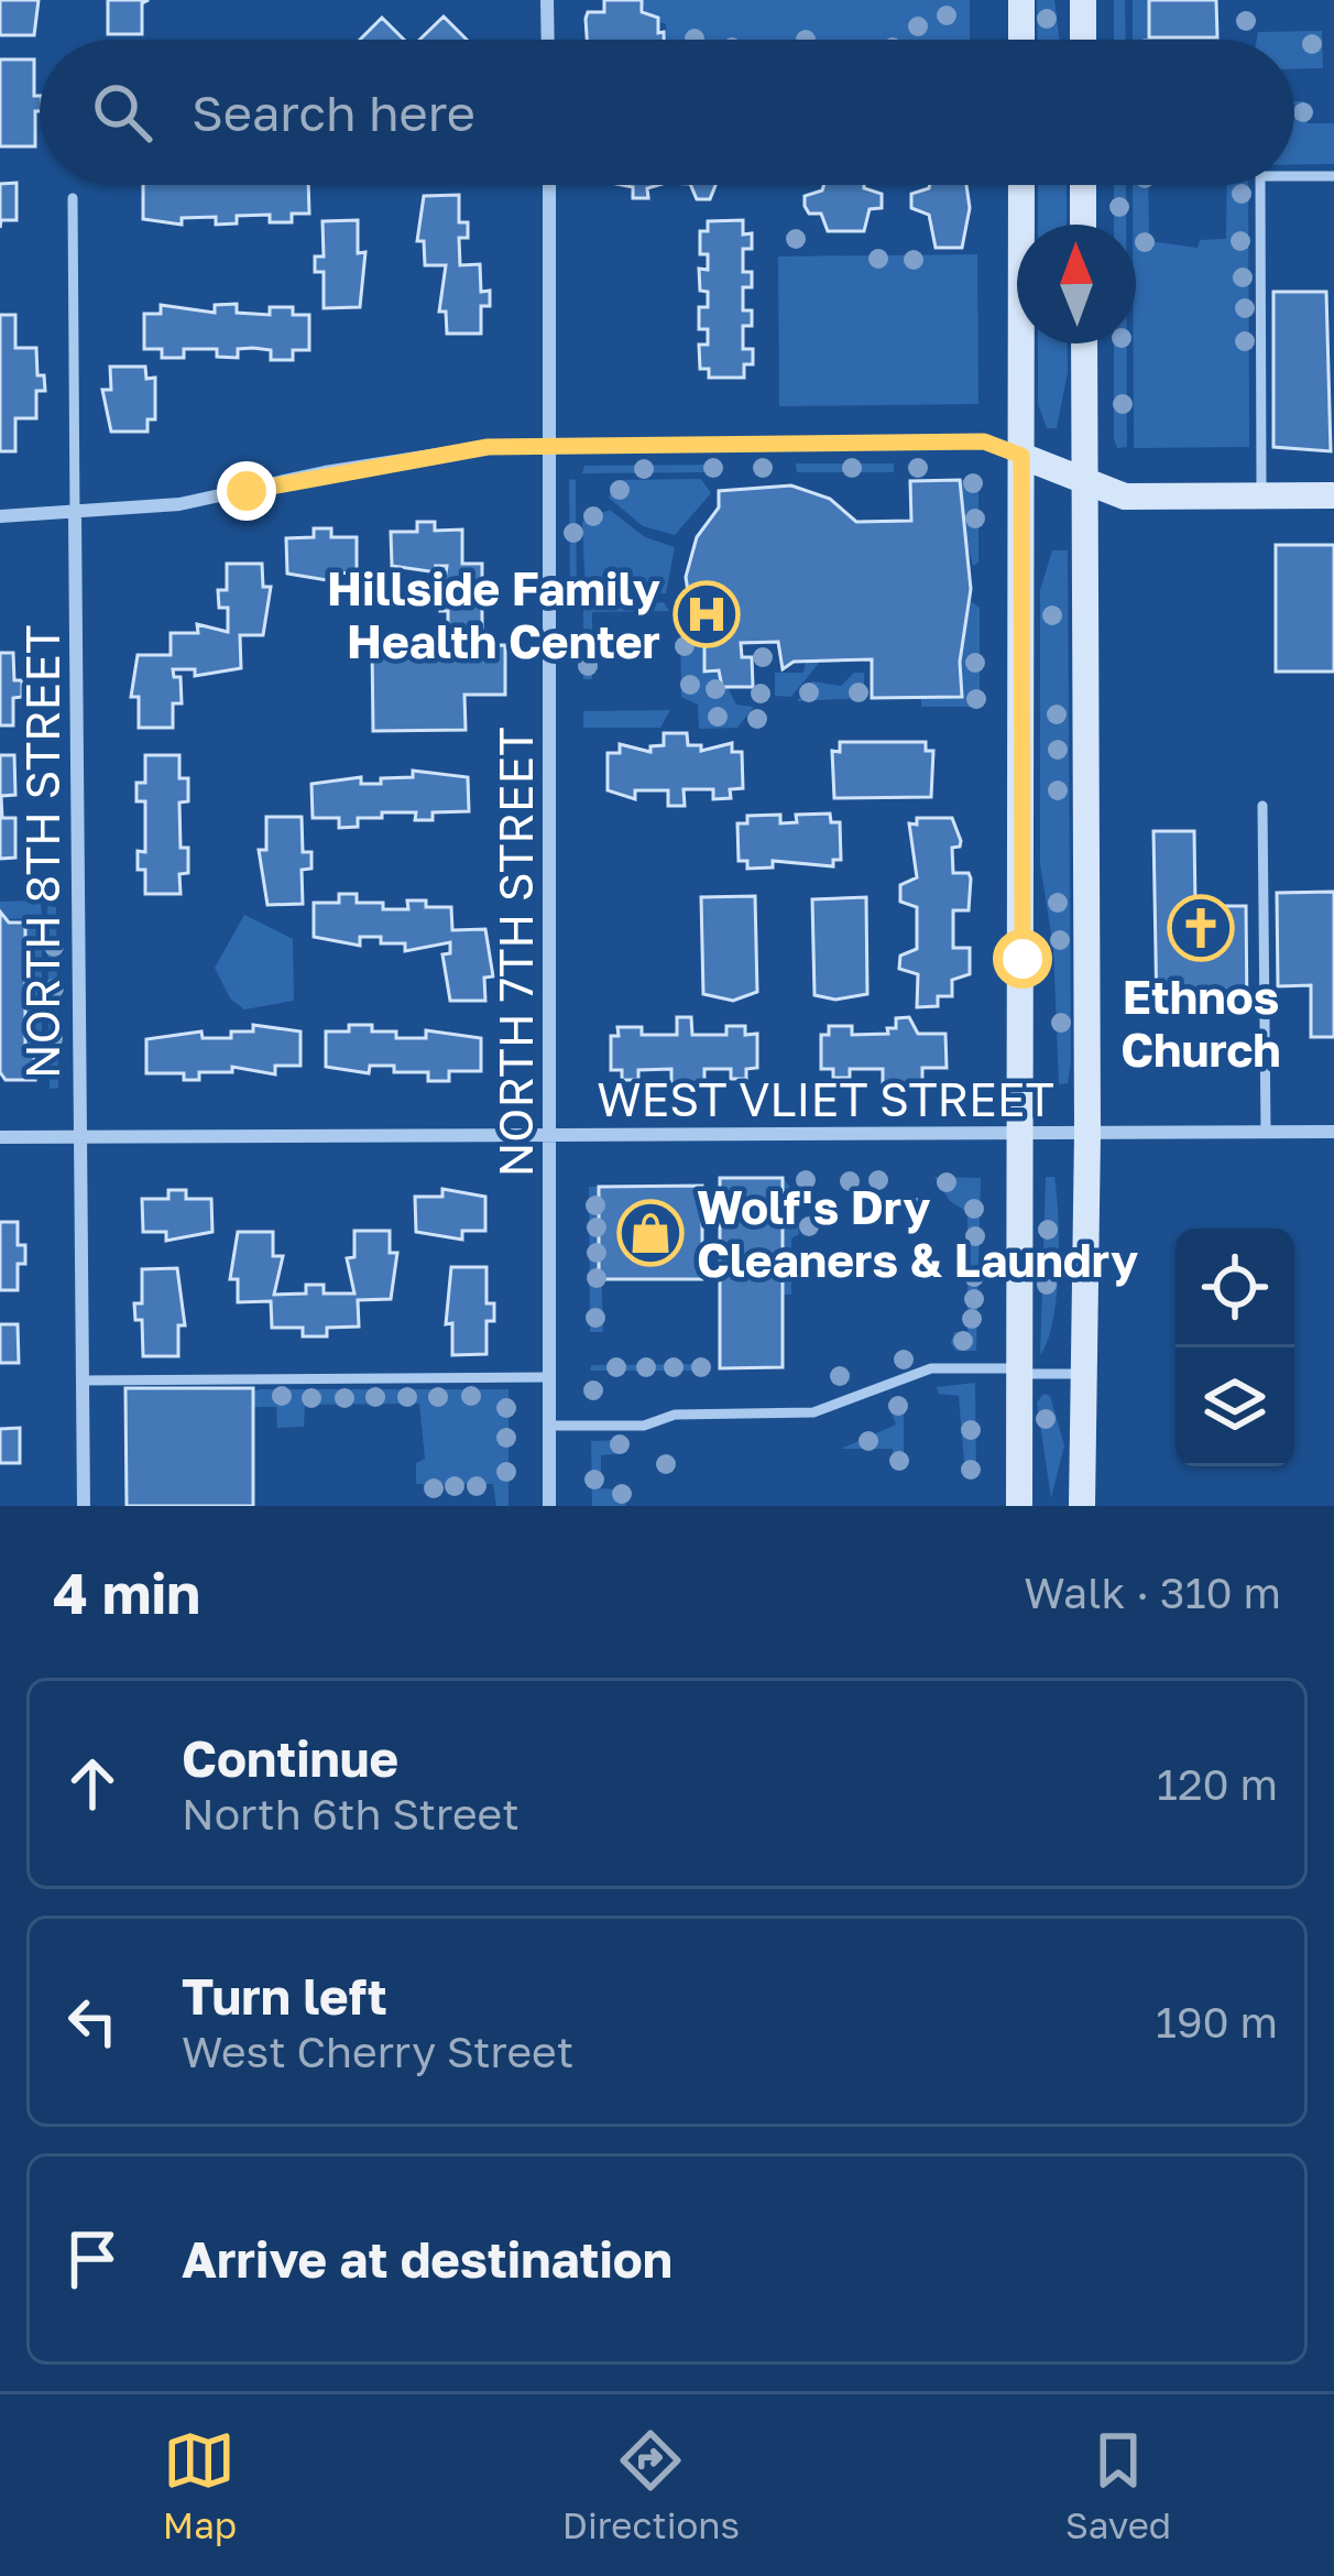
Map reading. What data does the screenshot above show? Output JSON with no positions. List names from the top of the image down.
{
  "streets": {
    "street": ["NORTH 8TH STREET", "NORTH 7TH STREET", "WEST VLIET STREET"]
  },
  "crossings": [
    ["NORTH 8TH STREET", "WEST VLIET STREET"],
    ["NORTH 7TH STREET", "WEST VLIET STREET"]
  ],
  "places": {
    "hospital": ["Hillside Family Health Center"],
    "church": ["Ethnos Church"],
    "shop": ["Wolf's Dry Cleaners & Laundry"]
  },
  "north": "top",
  "page": {
    "search": "Search here",
    "heading": ["4 min", "Walk · 310 m"],
    "list": [
      ["Continue", "North 6th Street", "120 m"],
      ["Turn left", "West Cherry Street", "190 m"],
      "Arrive at destination"
    ],
    "nav": ["Map", "Directions", "Saved"]
  }
}
